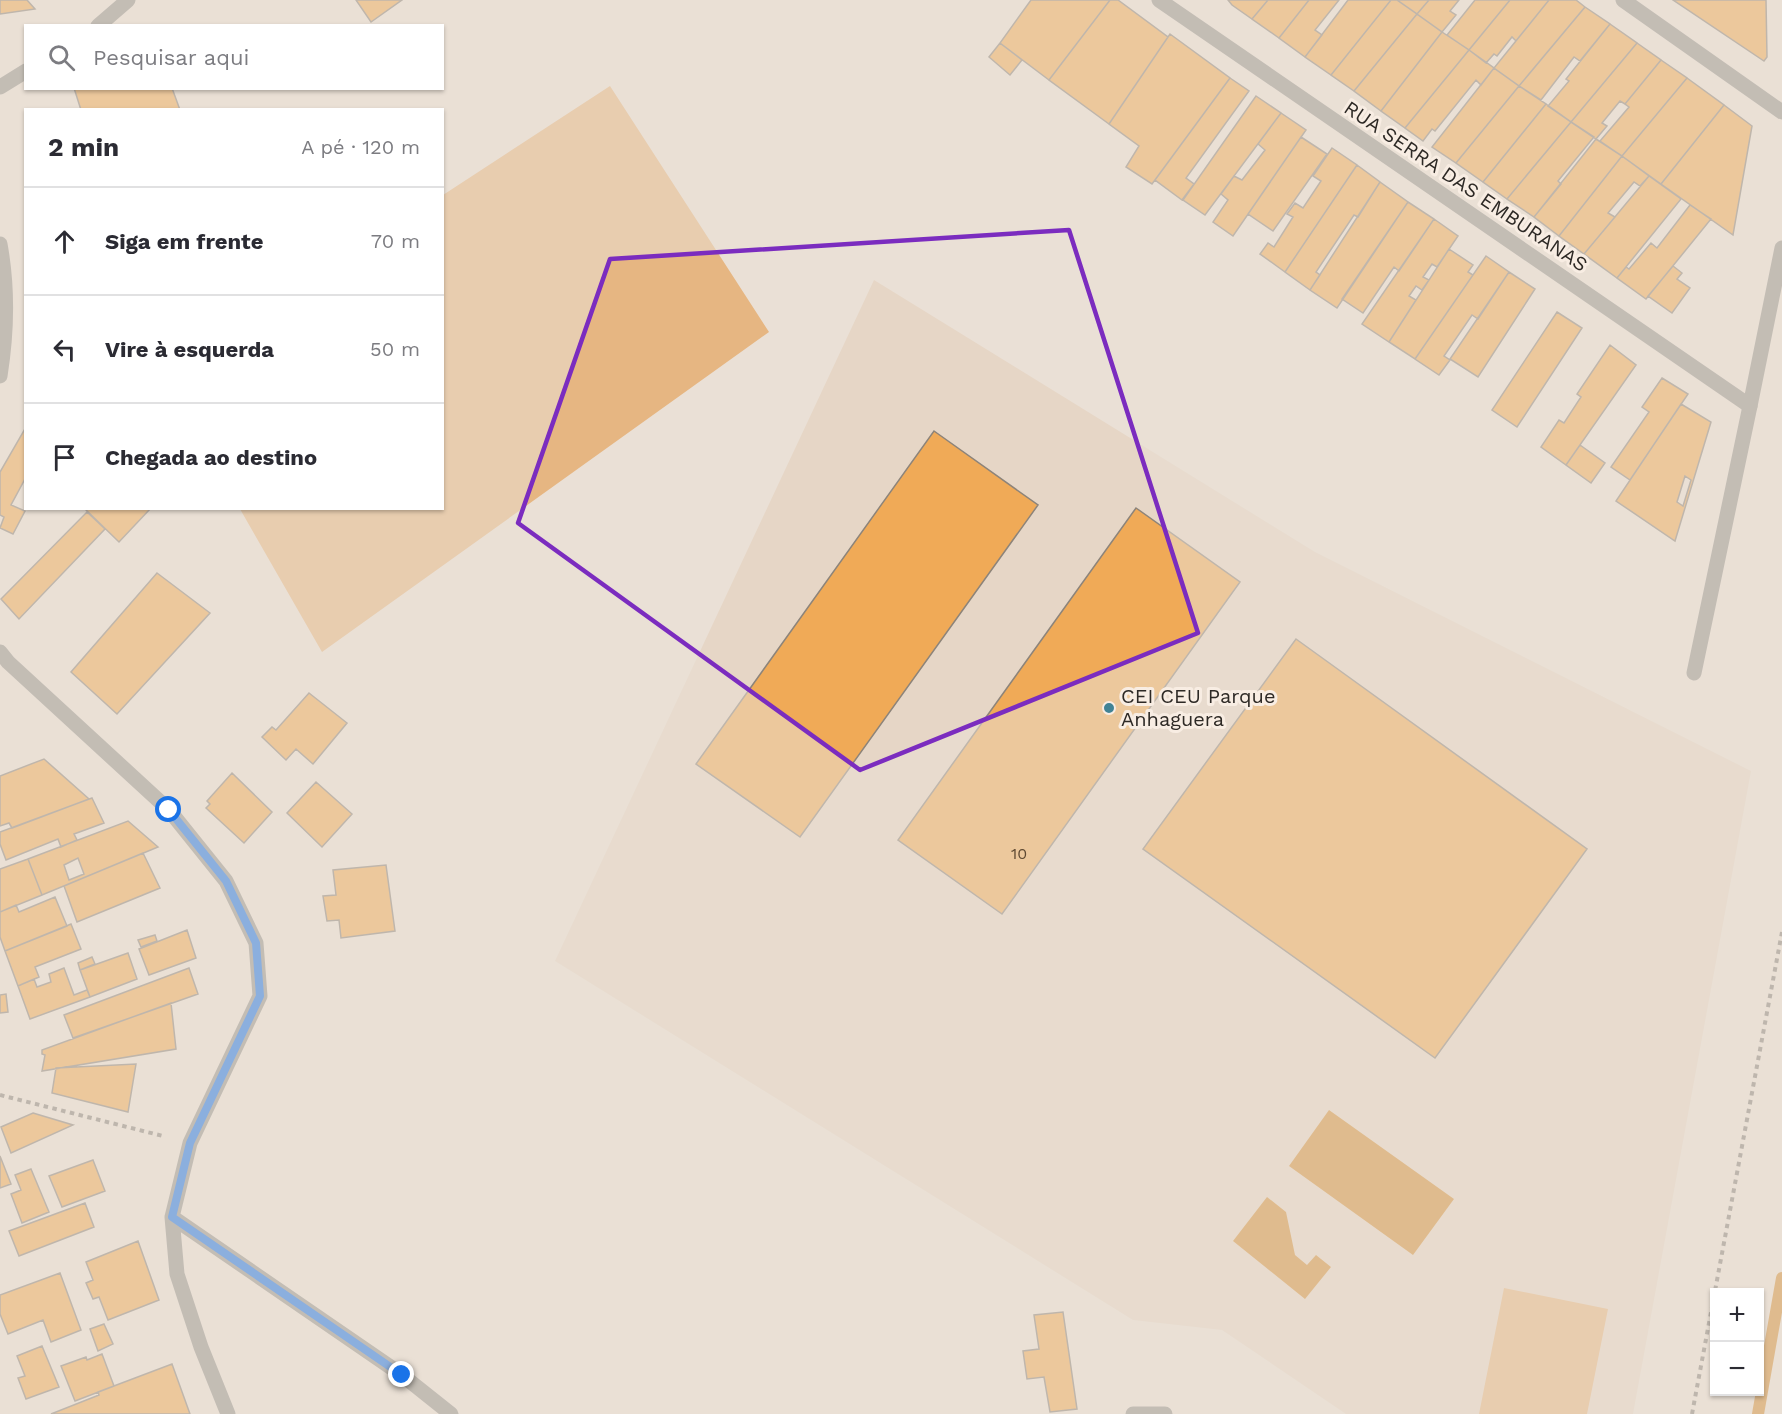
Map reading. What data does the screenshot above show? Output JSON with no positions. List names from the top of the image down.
{
  "streets": {
    "street": ["RUA SERRA DAS EMBURANAS"]
  },
  "places": ["CEI CEU Parque Anhaguera"],
  "house_numbers": ["10"],
  "page": {
    "search": "Pesquisar aqui",
    "heading": ["2 min", "A pé · 120 m"],
    "list": [
      ["Siga em frente", "70 m"],
      ["Vire à esquerda", "50 m"],
      "Chegada ao destino"
    ],
    "map_buttons": ["+", "−"]
  }
}
